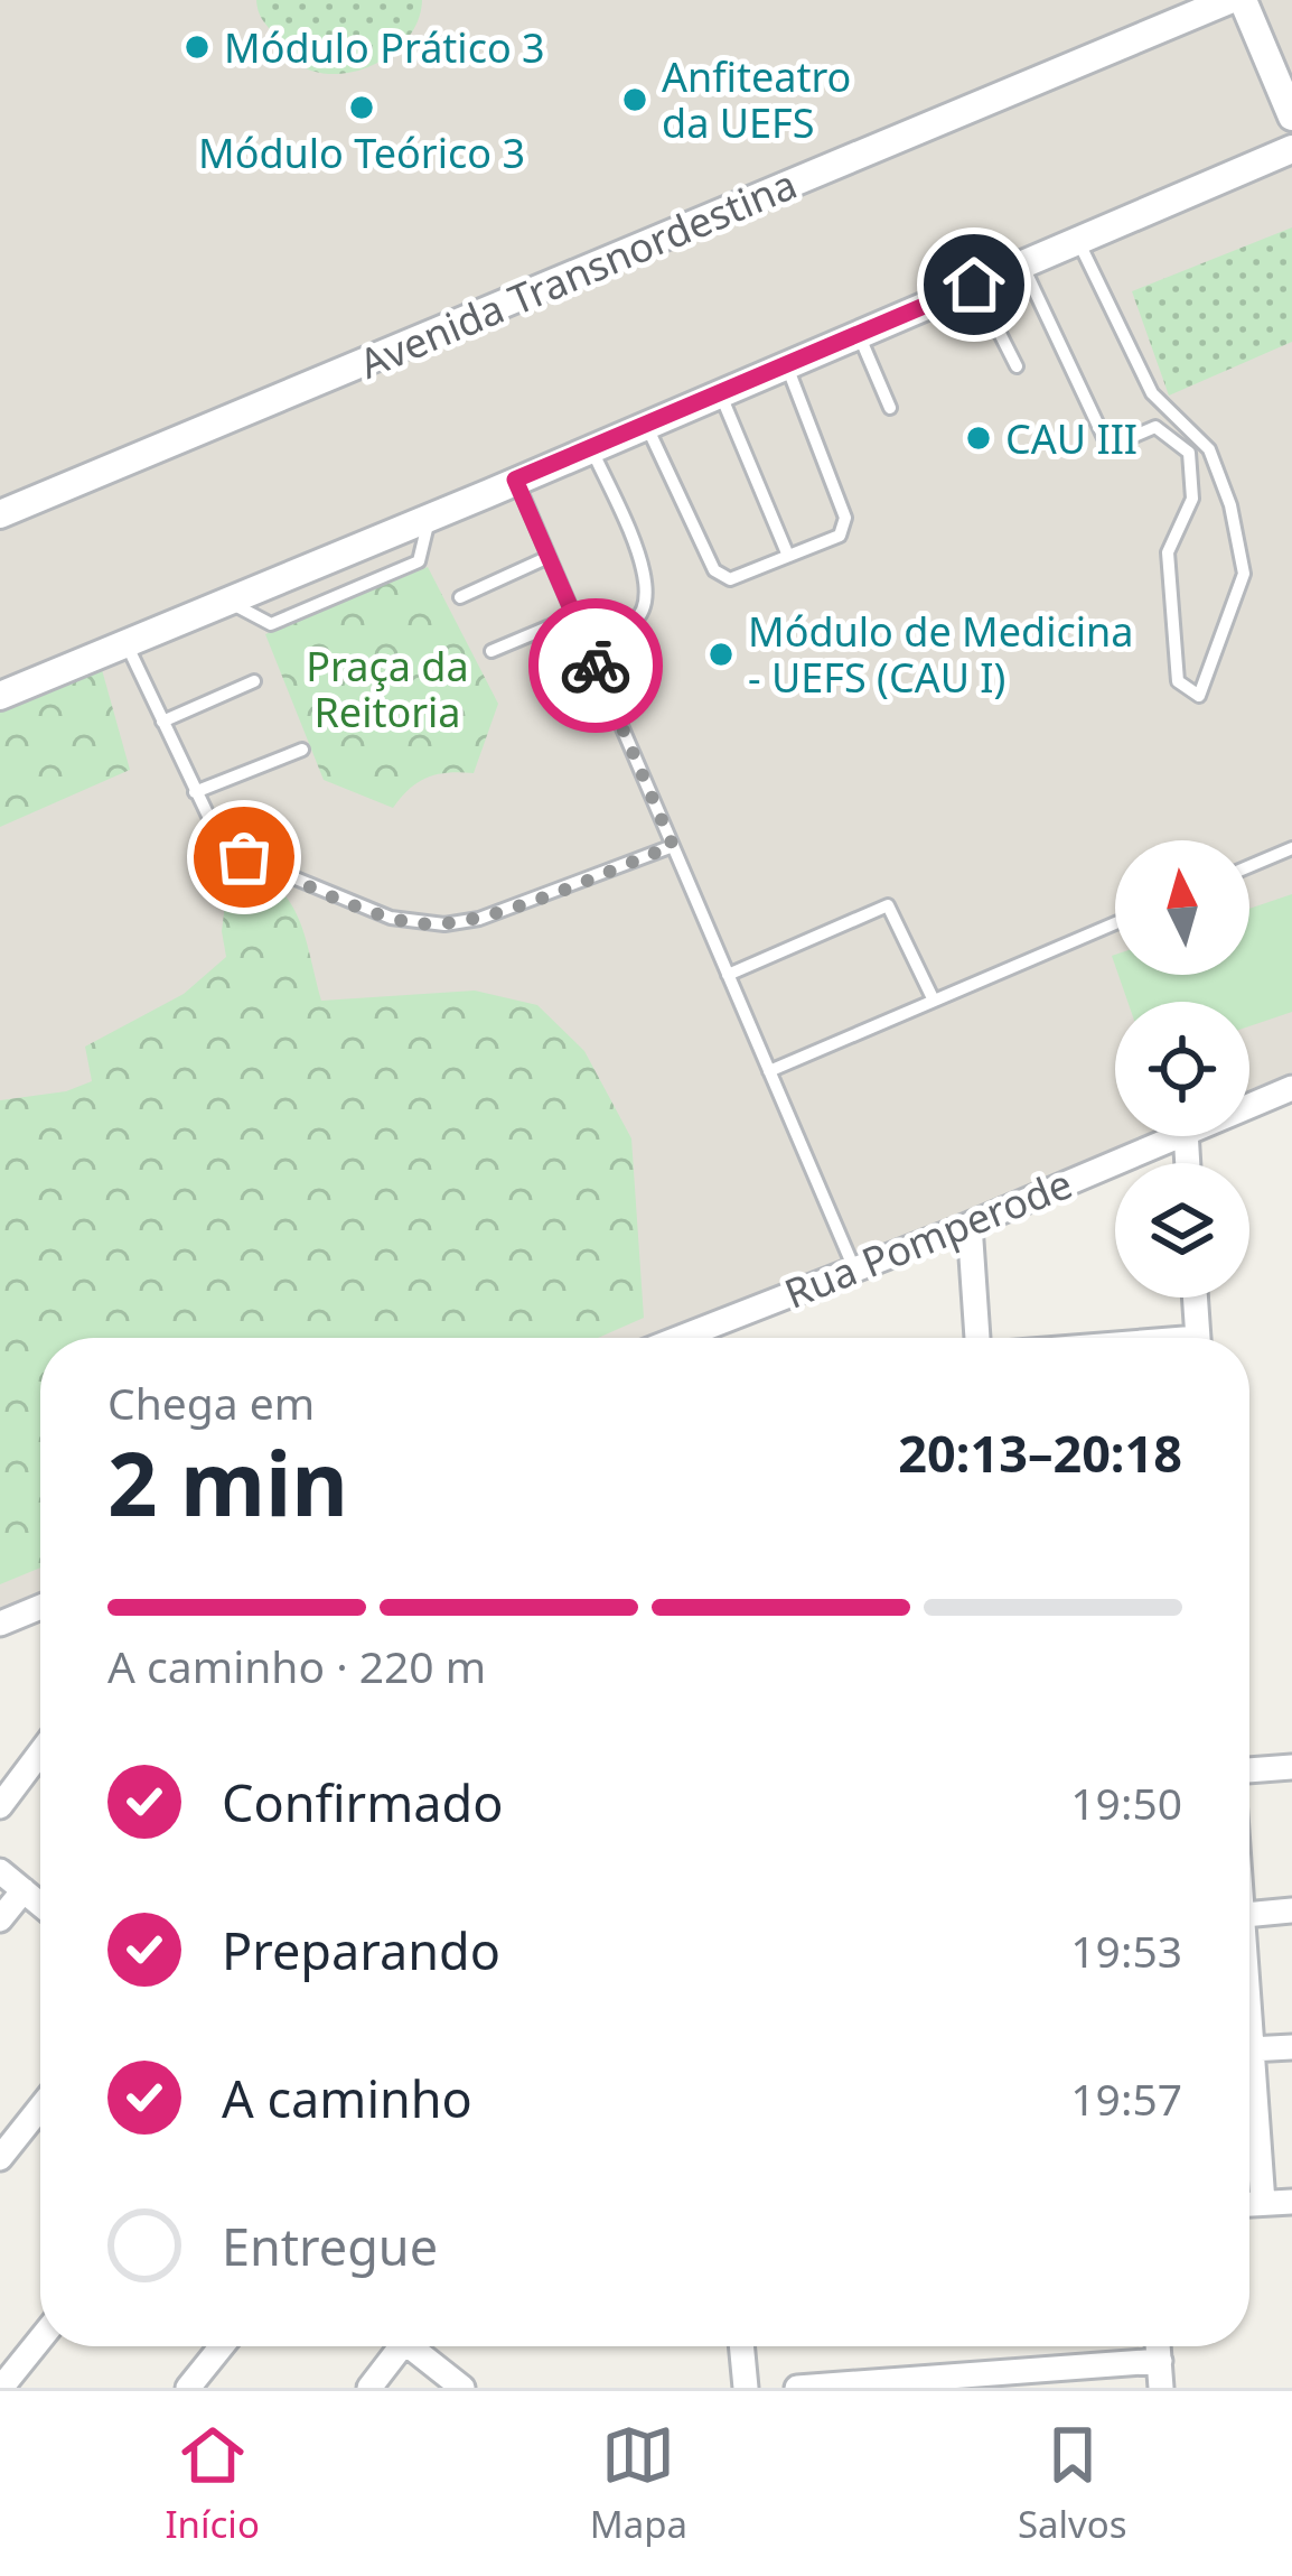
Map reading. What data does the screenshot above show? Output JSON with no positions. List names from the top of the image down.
{
  "streets": {
    "street": ["Avenida Transnordestina", "Rua Pomperode"]
  },
  "parks": ["Praça da Reitoria"],
  "places": [
    "Módulo Prático 3",
    "Anfiteatro da UEFS",
    "Módulo Teórico 3",
    "CAU III",
    "Módulo de Medicina - UEFS (CAU I)"
  ],
  "north": "top",
  "page": {
    "heading": ["2 min", "Chega em", "20:13–20:18"],
    "bar": "A caminho · 220 m",
    "list": [
      ["Confirmado", "19:50"],
      ["Preparando", "19:53"],
      ["A caminho", "19:57"],
      "Entregue"
    ],
    "tabs": ["Início", "Mapa", "Salvos"]
  }
}
